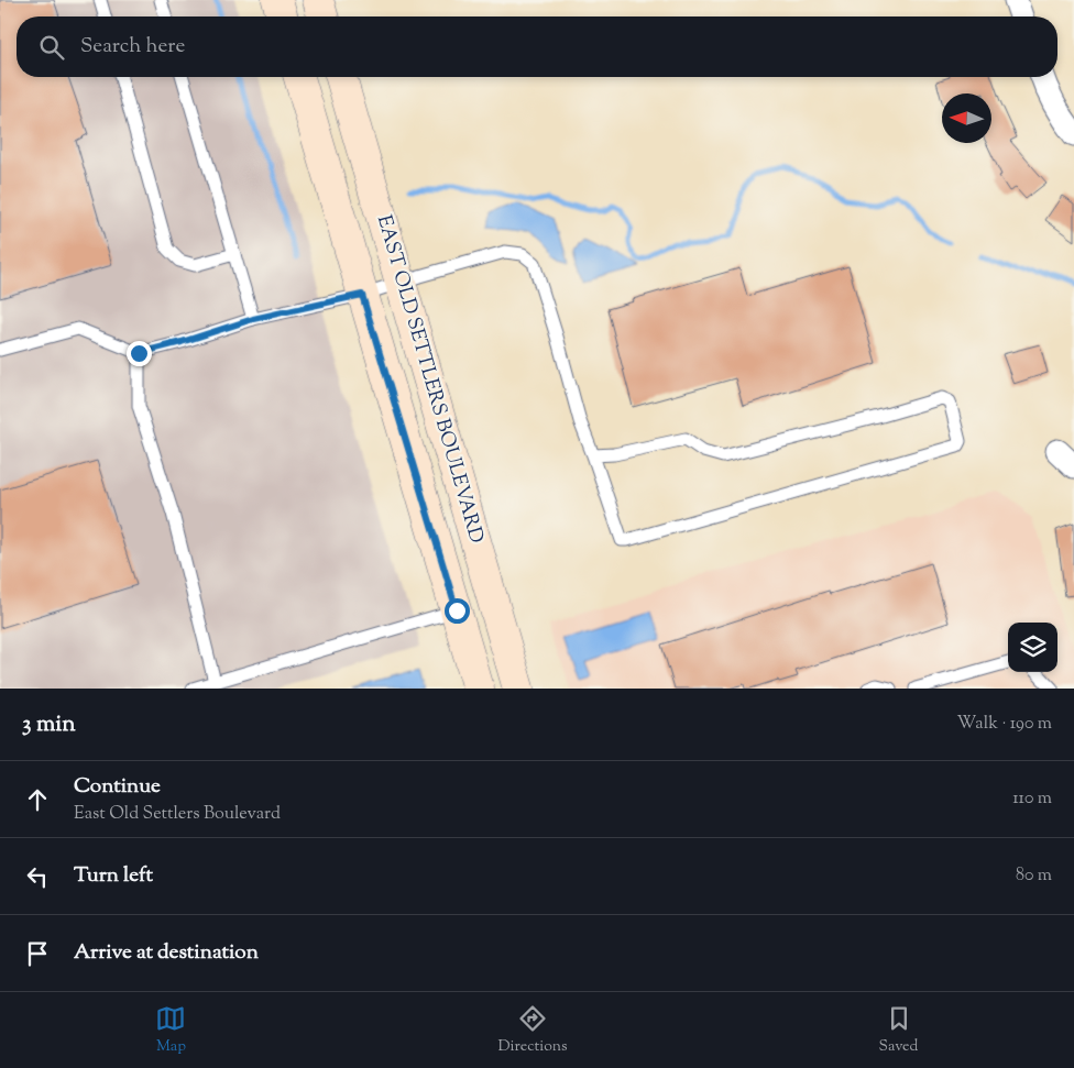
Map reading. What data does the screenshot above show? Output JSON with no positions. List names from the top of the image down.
{
  "streets": {
    "main road": ["EAST OLD SETTLERS BOULEVARD"]
  },
  "north": "left",
  "page": {
    "search": "Search here",
    "heading": ["3 min", "Walk · 190 m"],
    "list": [
      ["Continue", "East Old Settlers Boulevard", "110 m"],
      ["Turn left", "80 m"],
      "Arrive at destination"
    ],
    "nav": ["Map", "Directions", "Saved"]
  }
}
